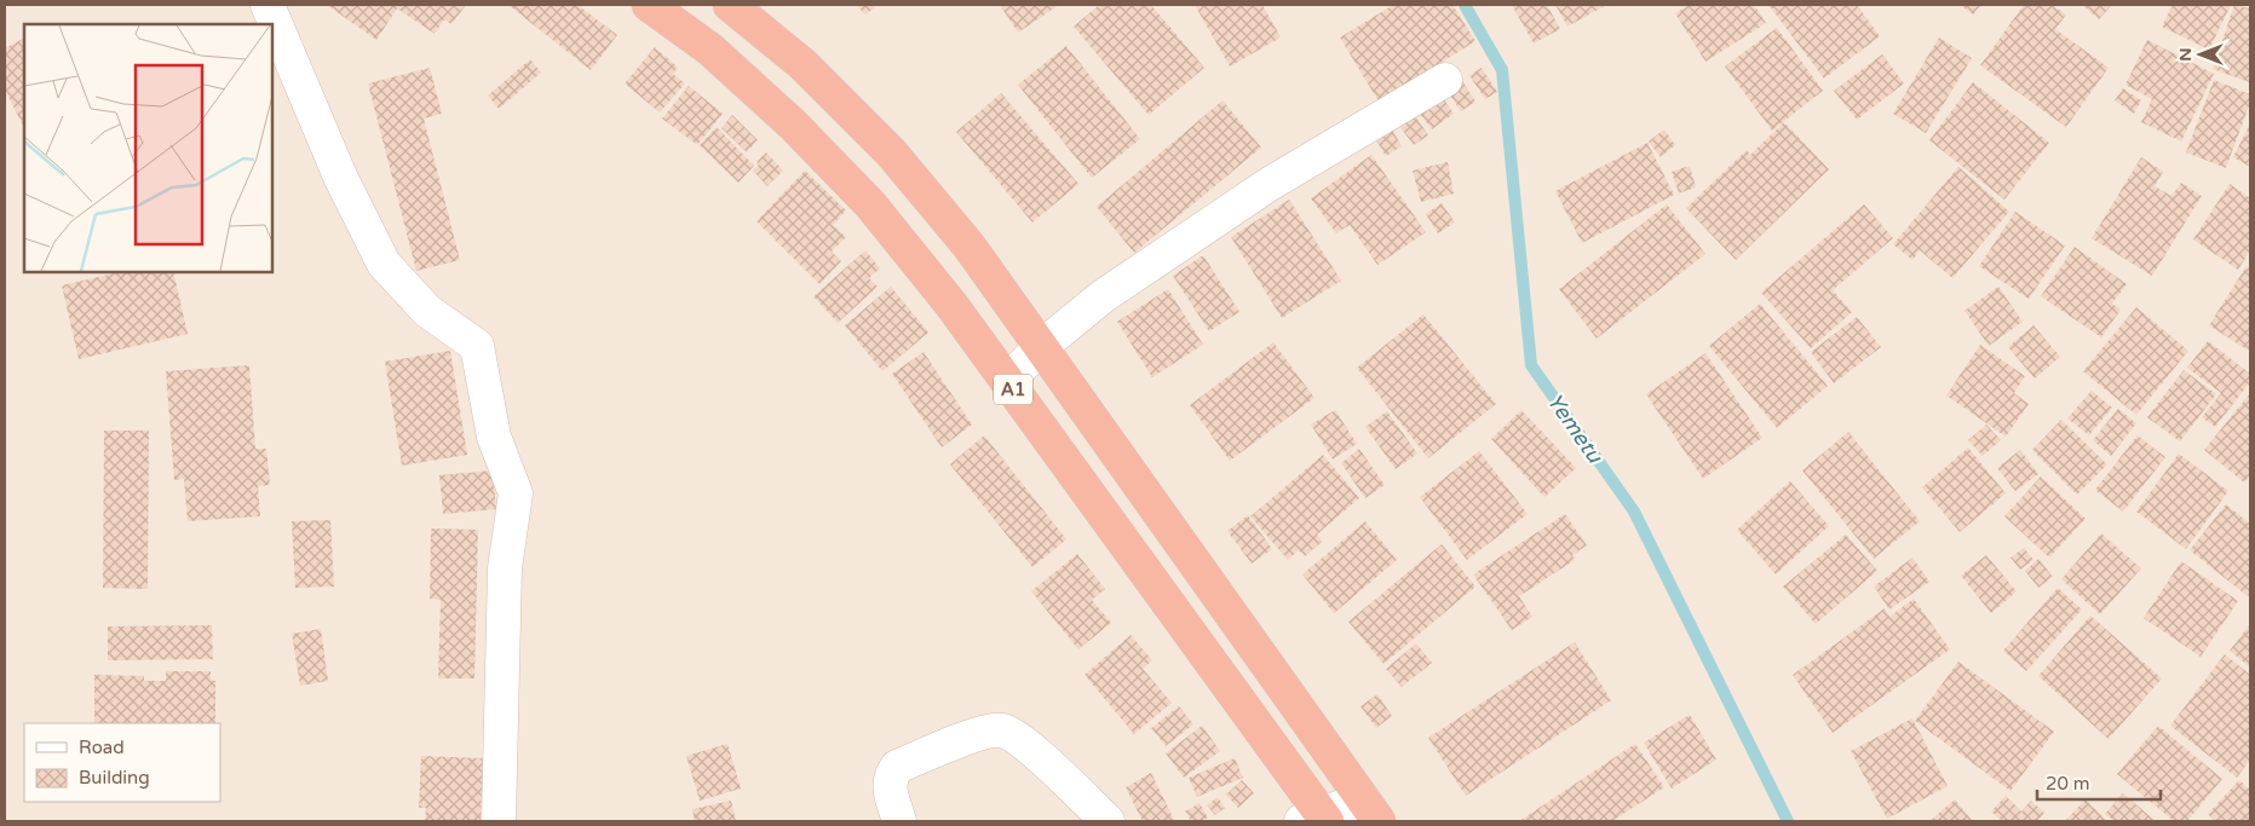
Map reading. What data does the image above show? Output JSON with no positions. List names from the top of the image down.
{
  "streets": {
    "highway": ["A1"]
  },
  "water": ["Yemetu"],
  "legend": ["Road", "Building"],
  "scale_bar": "20 m",
  "north": "left"
}
